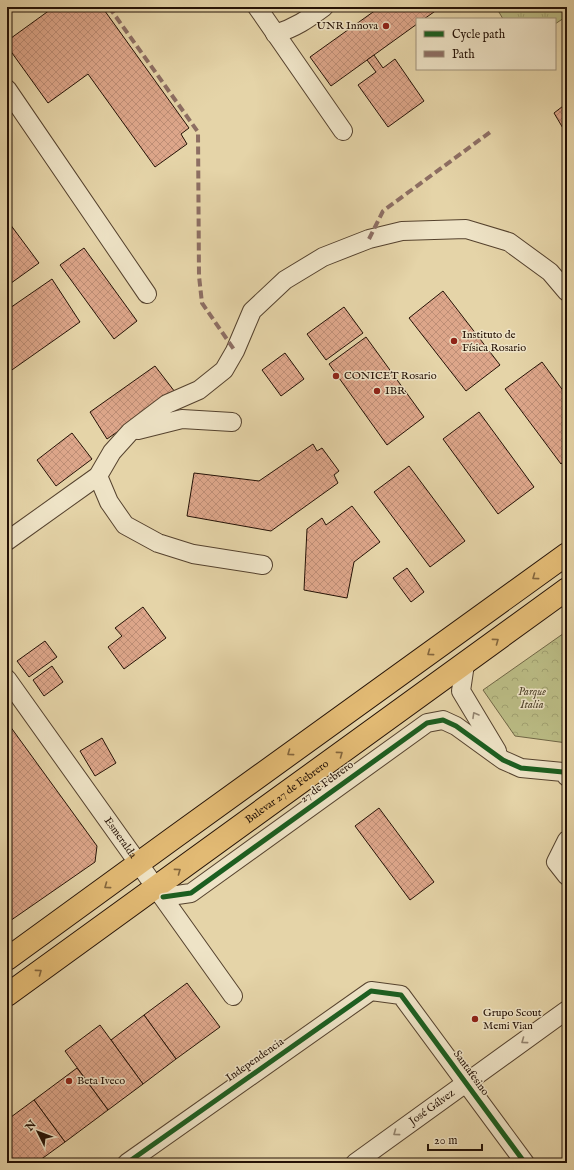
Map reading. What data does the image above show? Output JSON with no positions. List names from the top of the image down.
{
  "streets": {
    "main road": ["Bulevar 27 de Febrero"],
    "street": [
      "27 de Febrero",
      "Esmeralda",
      "Independencia",
      "Santafesino",
      "José Gálvez"
    ]
  },
  "crossings": [
    ["27 de Febrero", "Bulevar 27 de Febrero"],
    ["27 de Febrero", "Esmeralda"],
    ["Bulevar 27 de Febrero", "Esmeralda"],
    ["Independencia", "Santafesino"],
    ["Santafesino", "José Gálvez"]
  ],
  "one_way": ["José Gálvez"],
  "parks": ["Parque Italia"],
  "places": [
    "UNR Innova",
    "Instituto de Física Rosario",
    "CONICET Rosario",
    "IBR",
    "Grupo Scout Memi Vian",
    "Beta Iveco"
  ],
  "legend": ["Cycle path", "Path"],
  "scale_bar": "20 m",
  "north": "top left"
}
